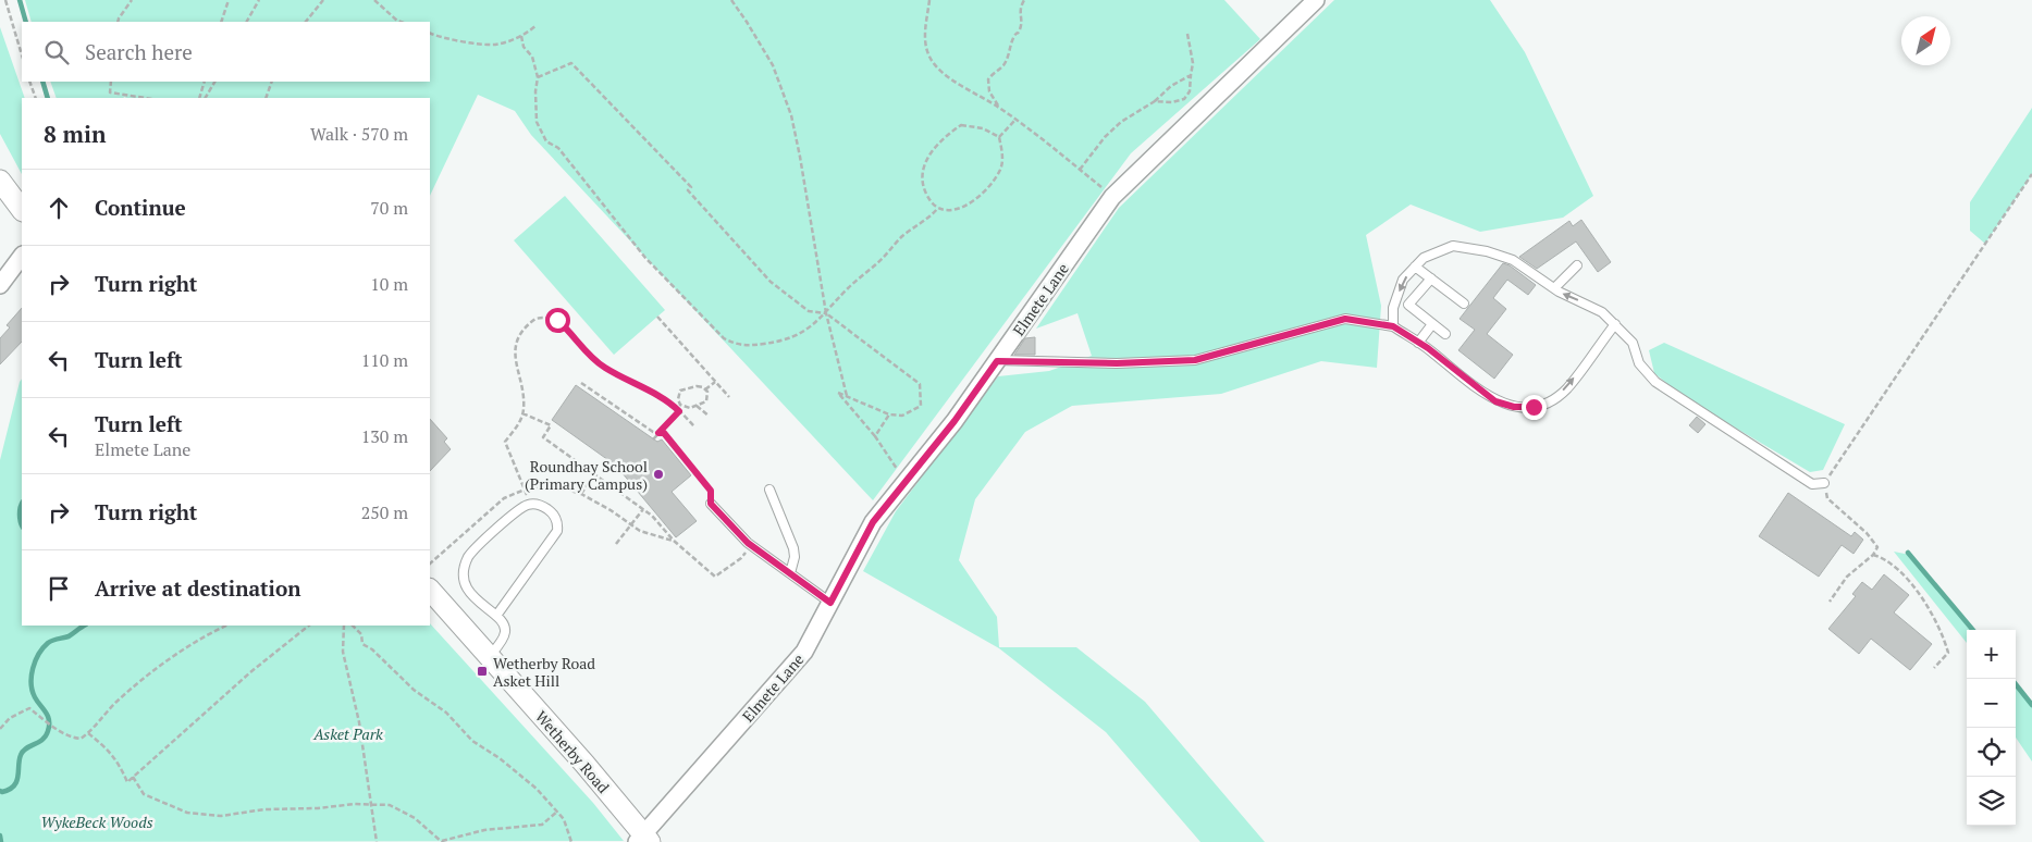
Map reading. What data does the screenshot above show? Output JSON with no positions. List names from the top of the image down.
{
  "streets": {
    "street": ["Elmete Lane", "Wetherby Road"]
  },
  "crossings": [
    ["Elmete Lane", "Wetherby Road"]
  ],
  "parks": ["Asket Park", "WykeBeck Woods"],
  "places": {
    "other": ["Roundhay School (Primary Campus)"],
    "transit": ["Wetherby Road Asket Hill"]
  },
  "north": "top right",
  "page": {
    "search": "Search here",
    "heading": ["8 min", "Walk · 570 m"],
    "list": [
      ["Continue", "70 m"],
      ["Turn right", "10 m"],
      ["Turn left", "110 m"],
      ["Turn left", "Elmete Lane", "130 m"],
      ["Turn right", "250 m"],
      "Arrive at destination"
    ],
    "map_buttons": ["+", "−"]
  }
}
